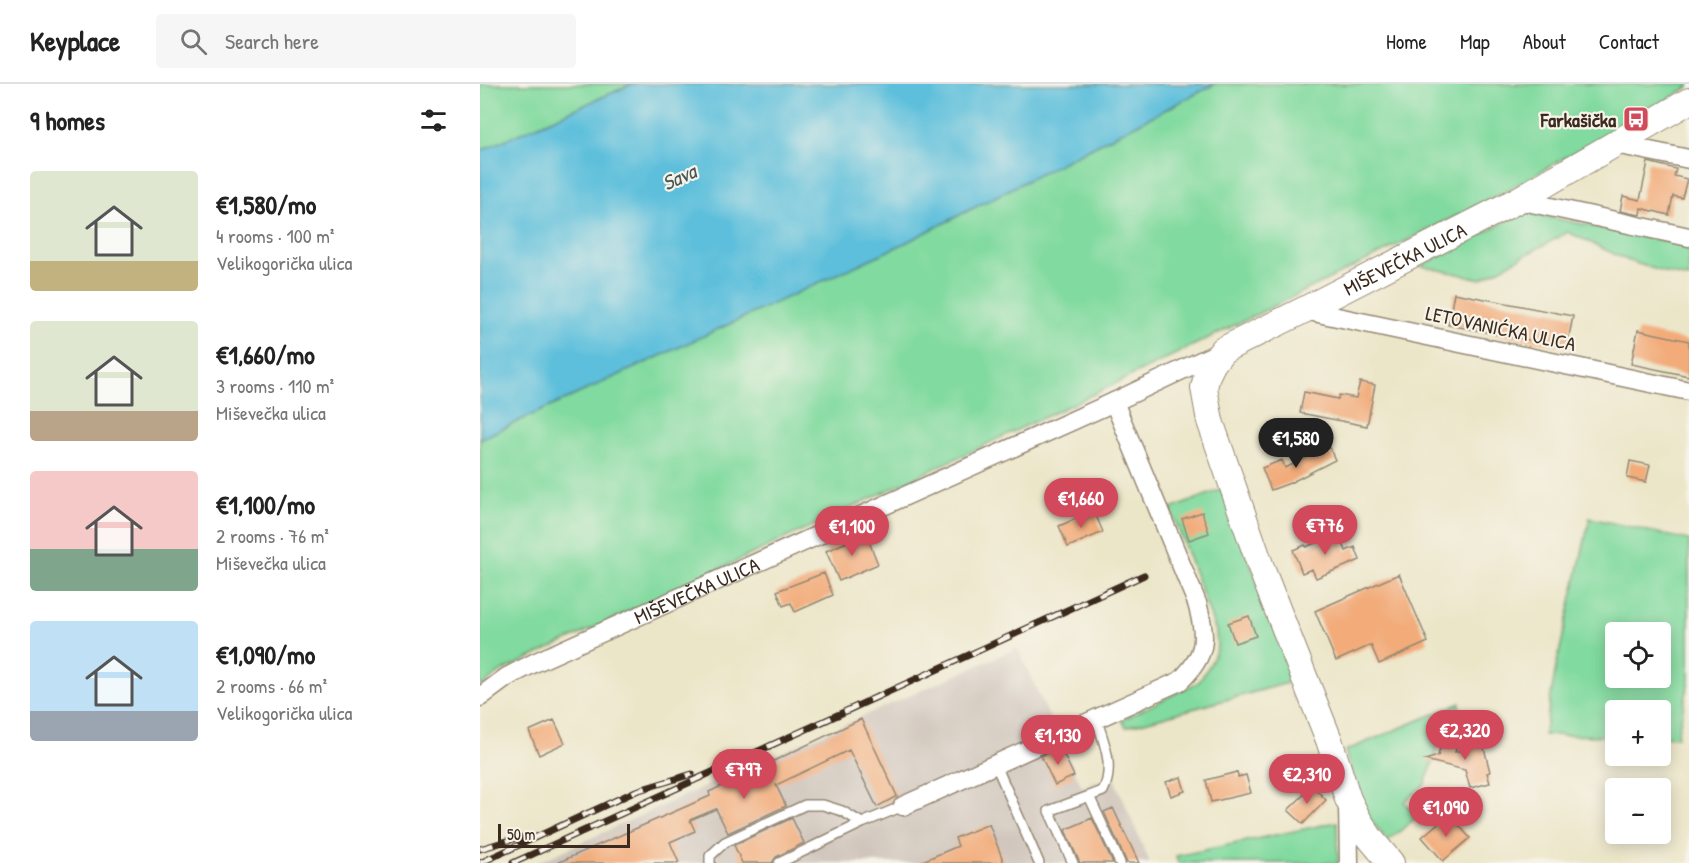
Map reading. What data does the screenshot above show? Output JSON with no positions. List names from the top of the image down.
{
  "streets": {
    "street": ["MIŠEVEČKA ULICA", "LETOVANIĆKA ULICA"]
  },
  "crossings": [
    ["MIŠEVEČKA ULICA", "LETOVANIĆKA ULICA"]
  ],
  "water": ["Sava"],
  "places": {
    "bus stop": ["Farkašička"]
  },
  "scale_bar": "50 m",
  "page": {
    "header": "Keyplace",
    "search": "Search here",
    "nav": [
      "Home",
      "Map",
      "About",
      "Contact"
    ],
    "heading": "9 homes",
    "list": [
      {
        "name": "€1,580/mo",
        "note": "4 rooms · 100 m² · Velikogorička ulica"
      },
      {
        "name": "€1,660/mo",
        "note": "3 rooms · 110 m² · Miševečka ulica"
      },
      {
        "name": "€1,100/mo",
        "note": "2 rooms · 76 m² · Miševečka ulica"
      },
      {
        "name": "€1,090/mo",
        "note": "2 rooms · 66 m² · Velikogorička ulica"
      }
    ],
    "price": [
      "€1,580",
      "€1,660",
      "€776",
      "€1,100",
      "€2,320",
      "€1,130",
      "€797",
      "€2,310",
      "€1,090"
    ],
    "map_buttons": ["+", "−"],
    "scale": "50 m"
  }
}
